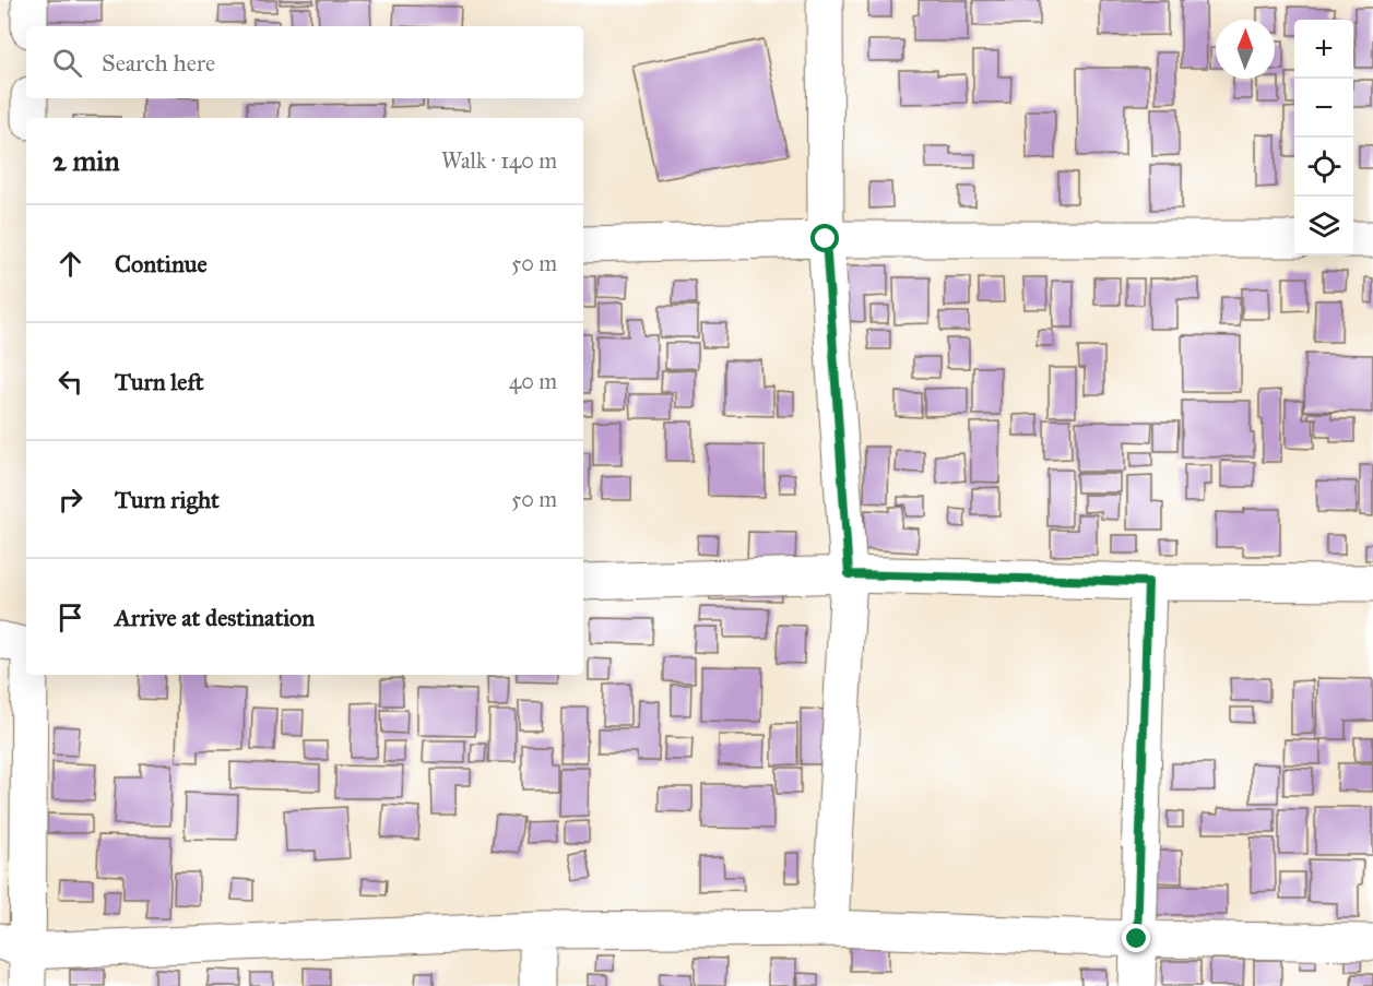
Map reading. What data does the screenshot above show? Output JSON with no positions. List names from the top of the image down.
{
  "north": "top",
  "page": {
    "map_buttons": ["+", "−"],
    "search": "Search here",
    "heading": ["2 min", "Walk · 140 m"],
    "list": [
      ["Continue", "50 m"],
      ["Turn left", "40 m"],
      ["Turn right", "50 m"],
      "Arrive at destination"
    ]
  }
}
